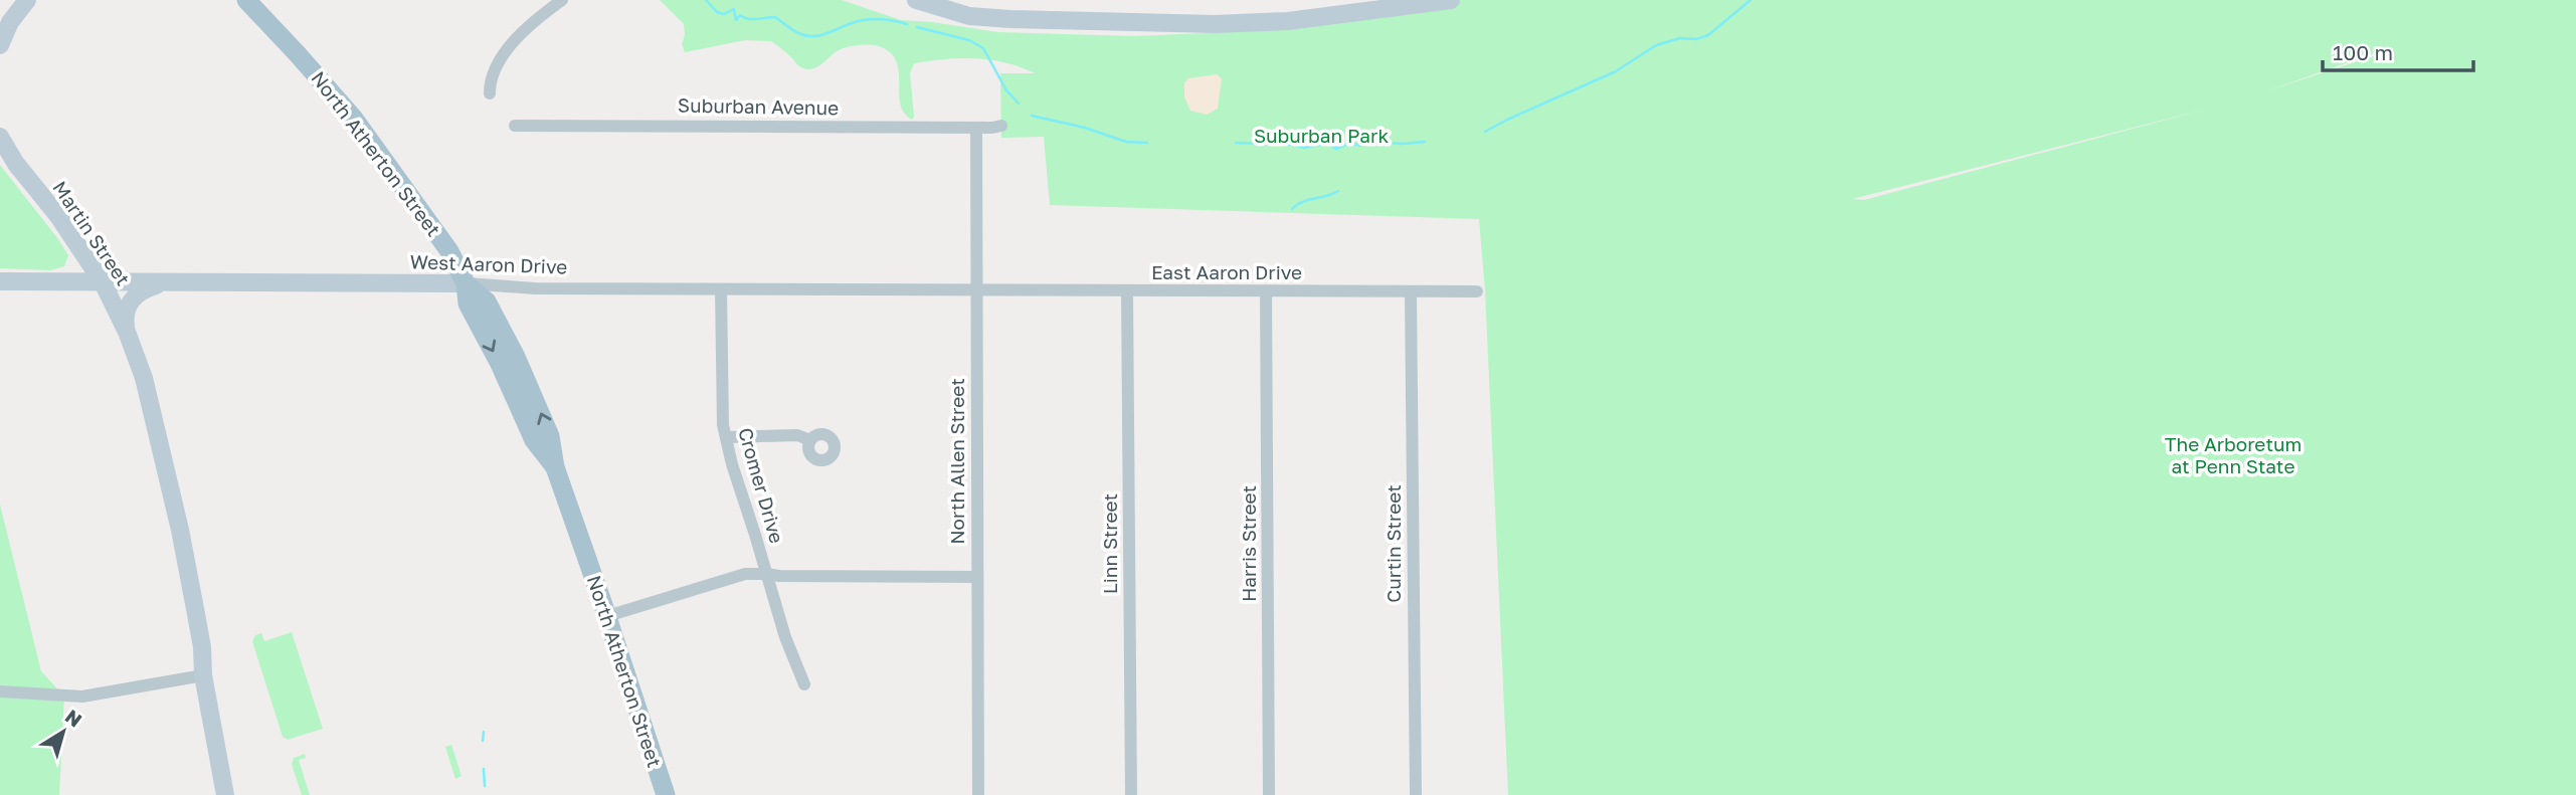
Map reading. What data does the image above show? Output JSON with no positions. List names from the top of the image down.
{
  "streets": {
    "main road": ["North Atherton Street"],
    "street": [
      "Suburban Avenue",
      "Martin Street",
      "West Aaron Drive",
      "East Aaron Drive",
      "North Allen Street",
      "Cromer Drive",
      "Linn Street",
      "Harris Street",
      "Curtin Street"
    ]
  },
  "crossings": [
    ["Suburban Avenue", "North Allen Street"],
    ["North Atherton Street", "West Aaron Drive"],
    ["Martin Street", "West Aaron Drive"],
    ["West Aaron Drive", "East Aaron Drive"],
    ["West Aaron Drive", "North Allen Street"],
    ["West Aaron Drive", "Cromer Drive"],
    ["East Aaron Drive", "North Allen Street"],
    ["East Aaron Drive", "Linn Street"],
    ["East Aaron Drive", "Harris Street"],
    ["East Aaron Drive", "Curtin Street"]
  ],
  "parks": ["Suburban Park", "The Arboretum at Penn State"],
  "scale_bar": "100 m",
  "north": "top right"
}
